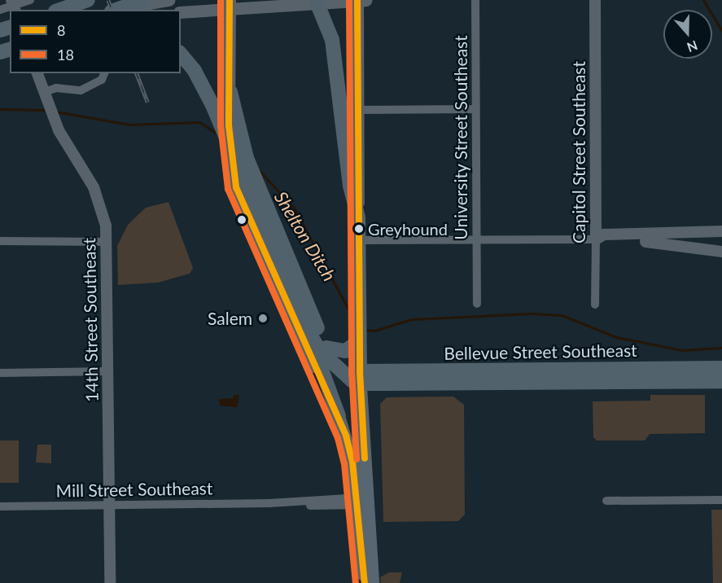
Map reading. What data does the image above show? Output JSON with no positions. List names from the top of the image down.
{
  "streets": {
    "highway": ["Bellevue Street Southeast"],
    "street": [
      "University Street Southeast",
      "Capitol Street Southeast",
      "14th Street Southeast",
      "Mill Street Southeast"
    ]
  },
  "crossings": [
    ["14th Street Southeast", "Mill Street Southeast"]
  ],
  "water": ["Shelton Ditch"],
  "places": ["Greyhound", "Salem"],
  "lines": ["transit line 8", "transit line 18"],
  "legend": ["8", "18"],
  "north": "bottom"
}
